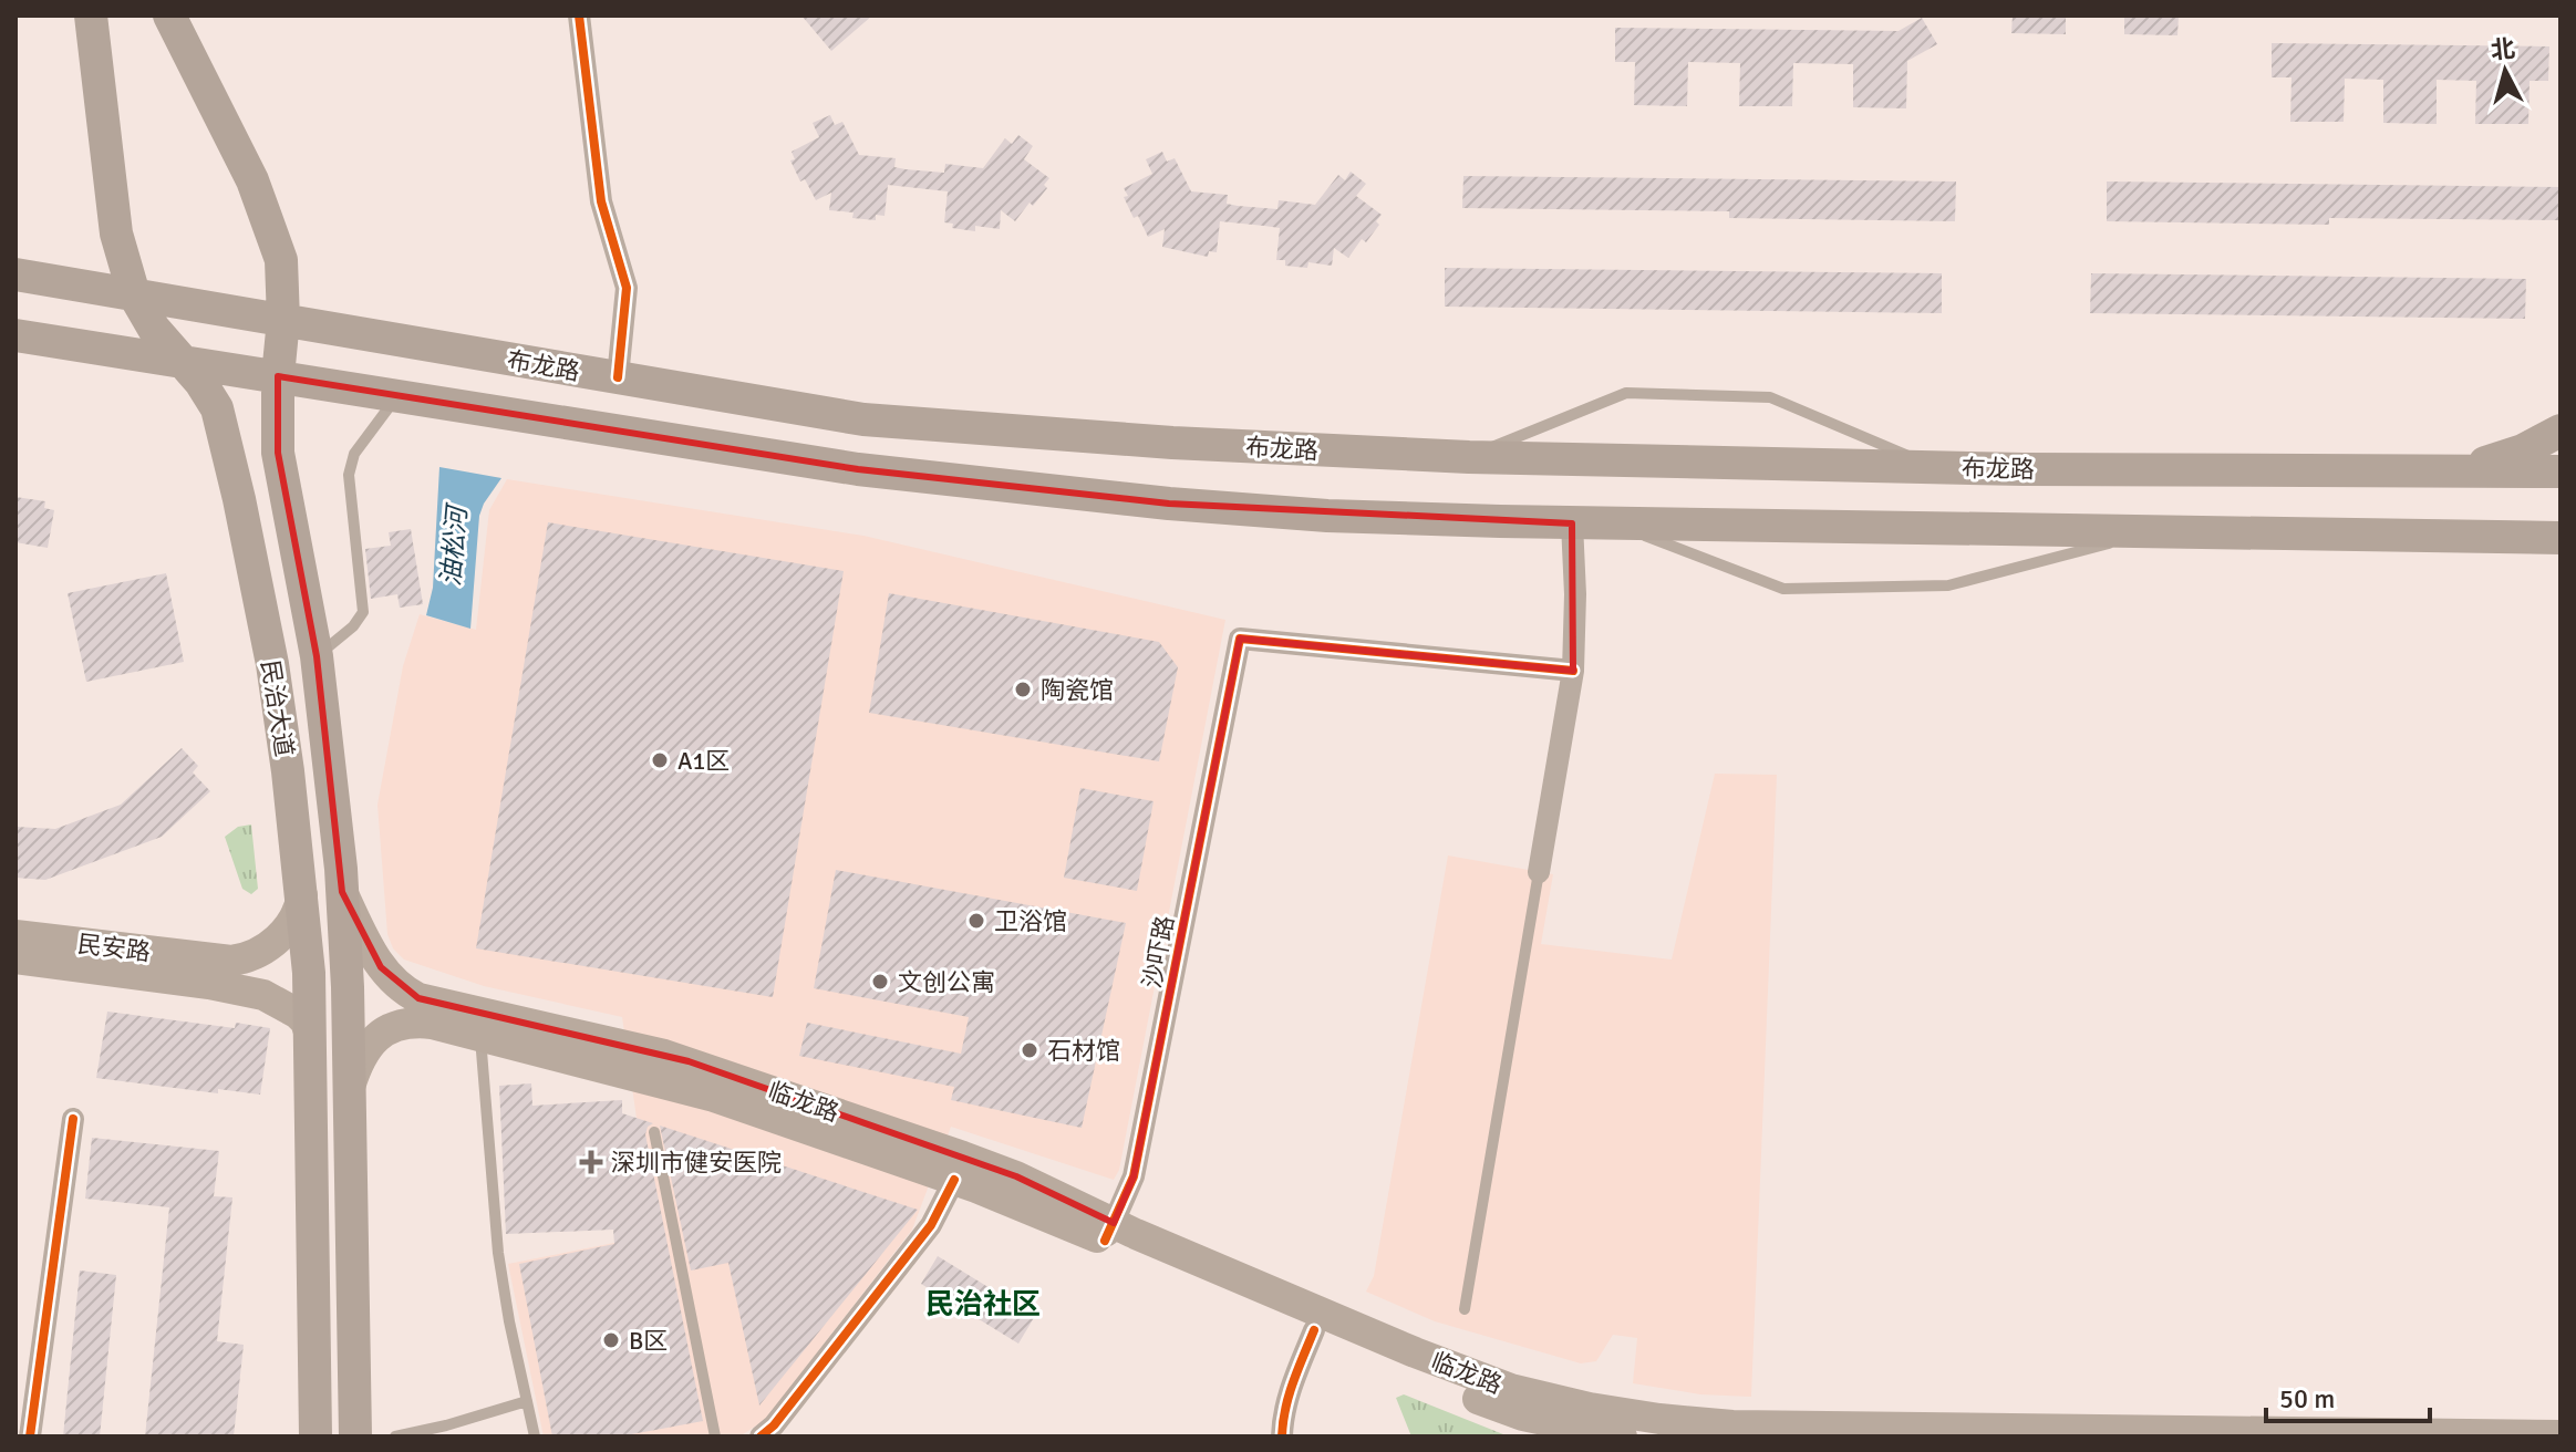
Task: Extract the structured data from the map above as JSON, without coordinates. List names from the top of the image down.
{
  "streets": {
    "main road": [
      "布龙路",
      "民治大道",
      "民安路",
      "临龙路"
    ],
    "street": ["沙吓路"]
  },
  "crossings": [
    ["布龙路", "民治大道"],
    ["沙吓路", "临龙路"]
  ],
  "districts": ["民治社区"],
  "water": ["油松河"],
  "places": {
    "other": [
      "陶瓷馆",
      "A1区",
      "卫浴馆",
      "文创公寓",
      "石材馆",
      "B区"
    ],
    "health": ["深圳市健安医院"]
  },
  "scale_bar": "50 m",
  "north": "top"
}
